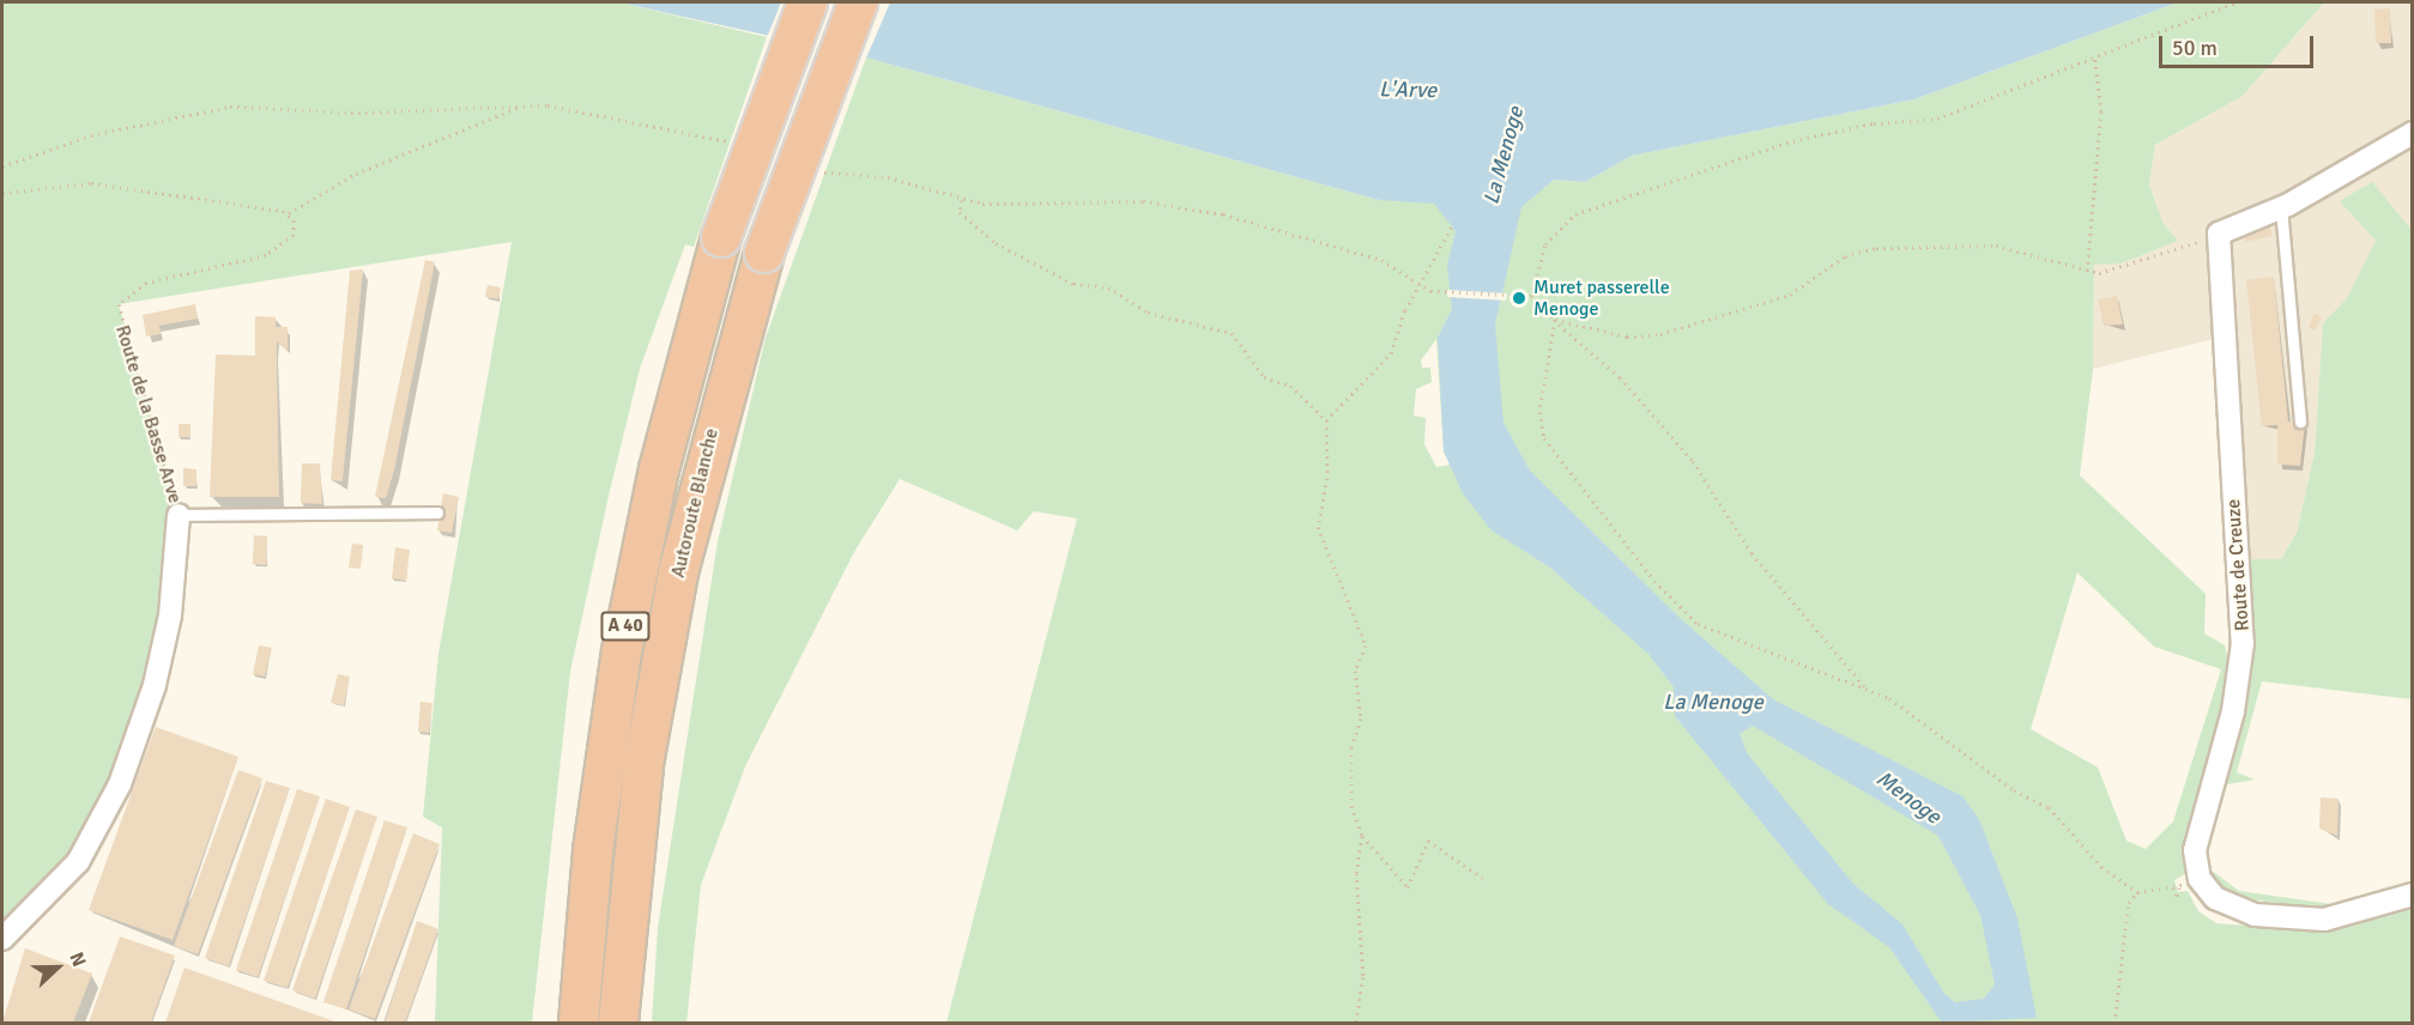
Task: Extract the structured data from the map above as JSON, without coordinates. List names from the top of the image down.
{
  "streets": {
    "highway": ["Autoroute Blanche", "A 40"],
    "street": ["Route de la Basse Arve", "Route de Creuze"]
  },
  "water": ["L'Arve", "La Menoge", "Menoge"],
  "places": ["Muret passerelle Menoge"],
  "scale_bar": "50 m",
  "north": "right"
}
